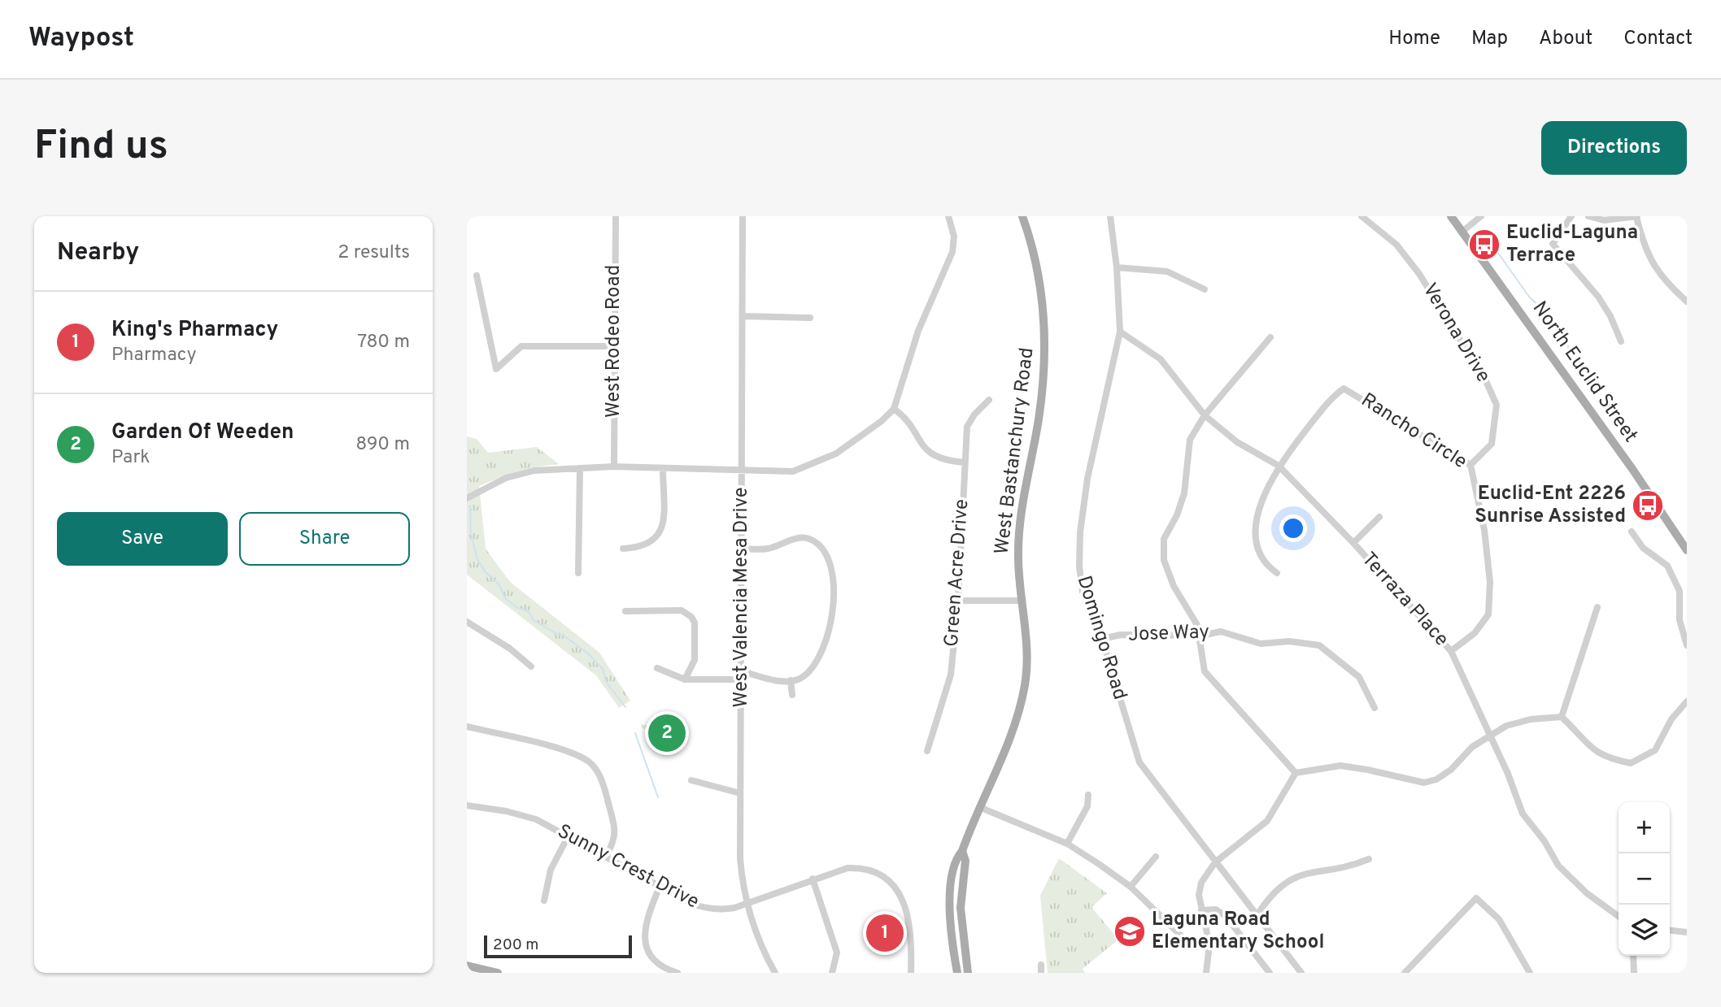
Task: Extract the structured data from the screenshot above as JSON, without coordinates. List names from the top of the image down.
{
  "streets": {
    "main road": ["North Euclid Street", "West Bastanchury Road"],
    "street": [
      "Verona Drive",
      "West Rodeo Road",
      "Rancho Circle",
      "Green Acre Drive",
      "West Valencia Mesa Drive",
      "Terraza Place",
      "Jose Way",
      "Domingo Road",
      "Sunny Crest Drive"
    ]
  },
  "crossings": [
    ["Verona Drive", "Rancho Circle"],
    ["Rancho Circle", "Terraza Place"],
    ["West Valencia Mesa Drive", "Sunny Crest Drive"],
    ["Terraza Place", "Domingo Road"],
    ["Jose Way", "Domingo Road"]
  ],
  "places": {
    "bus stop": ["Euclid-Laguna Terrace", "Euclid-Ent 2226 Sunrise Assisted"],
    "school or university": ["Laguna Road Elementary School"]
  },
  "scale_bar": "200 m",
  "page": {
    "header": "Waypost",
    "nav": [
      "Home",
      "Map",
      "About",
      "Contact"
    ],
    "buttons": [
      "Directions",
      ["Save", "Share"]
    ],
    "title": "Find us",
    "heading": ["Nearby", "2 results"],
    "list": [
      {
        "mark": "1",
        "name": "King's Pharmacy",
        "note": "Pharmacy",
        "value": "780 m"
      },
      {
        "mark": "2",
        "name": "Garden Of Weeden",
        "note": "Park",
        "value": "890 m"
      }
    ],
    "pins": ["2", "1"],
    "map_buttons": ["+", "−"],
    "scale": "200 m"
  }
}
